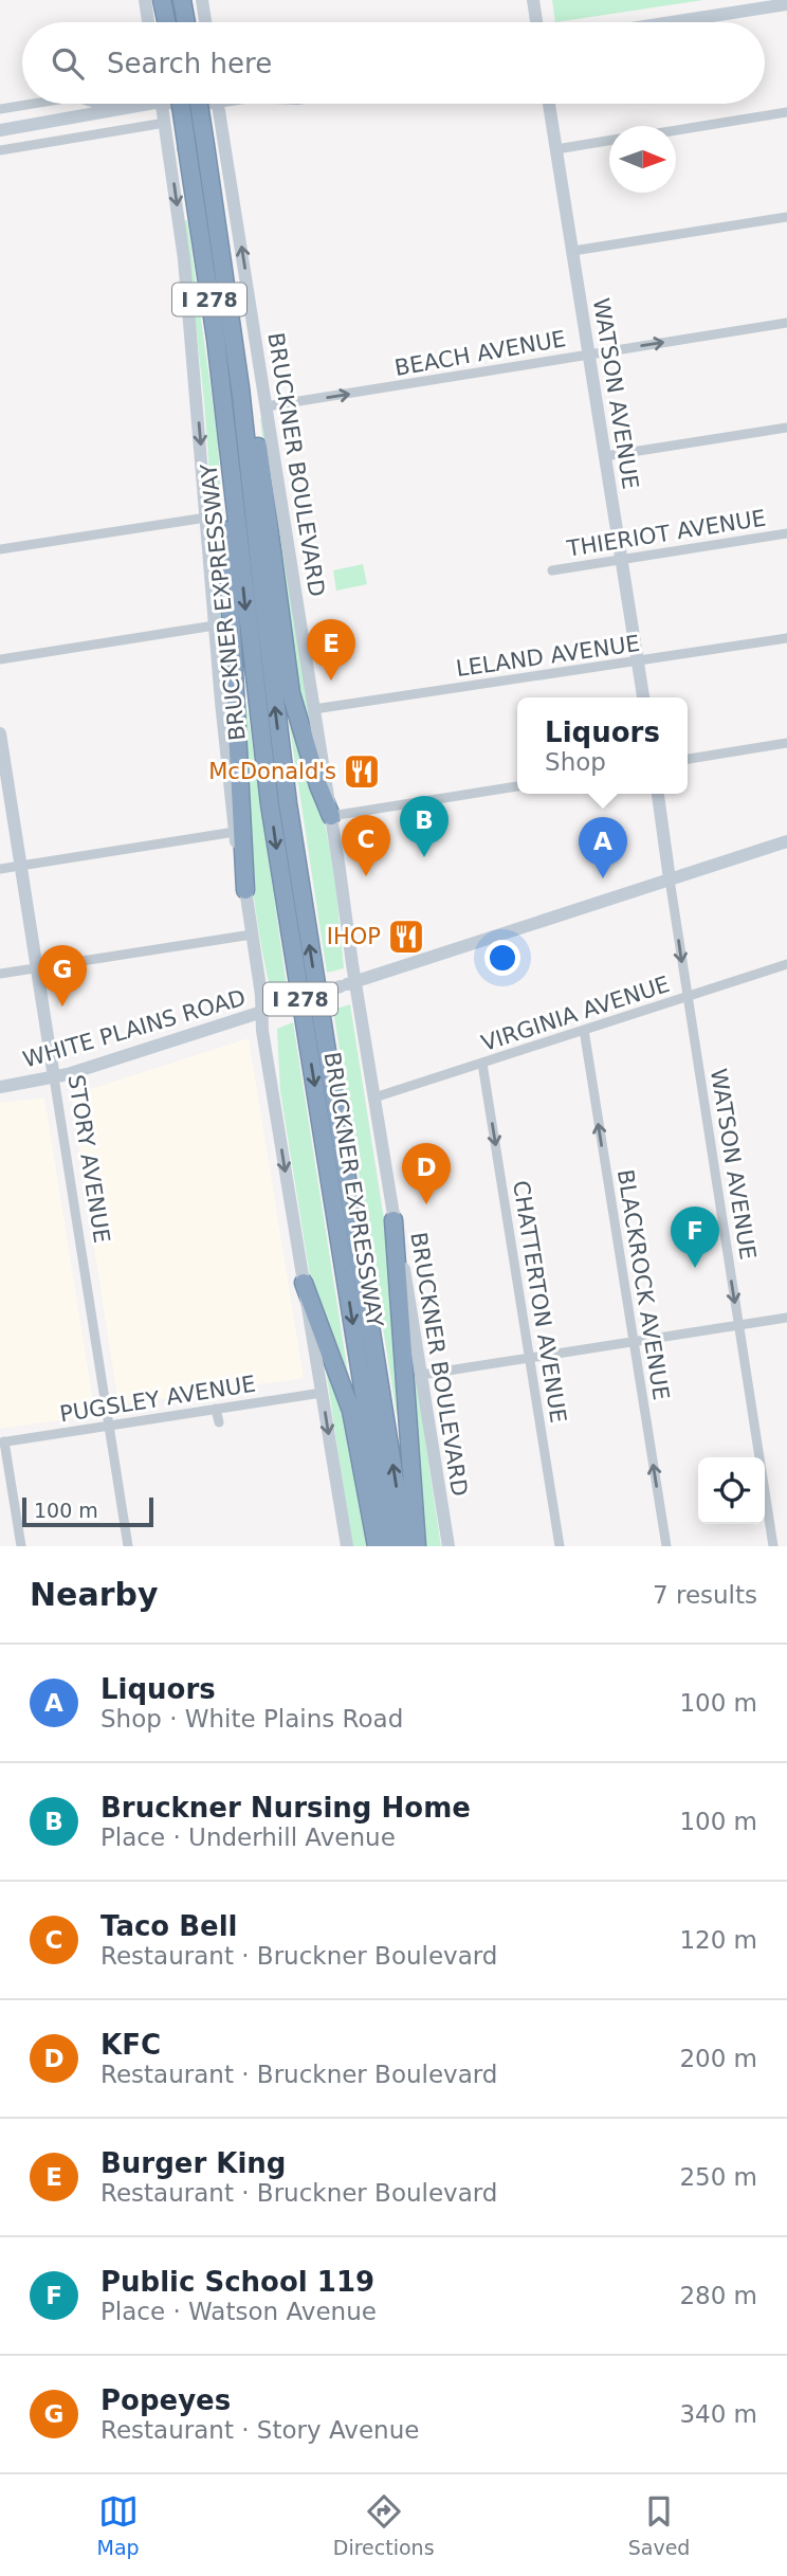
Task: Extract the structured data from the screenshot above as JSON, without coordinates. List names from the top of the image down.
{
  "streets": {
    "highway": ["I 278", "BRUCKNER EXPRESSWAY"],
    "main road": [
      "WATSON AVENUE",
      "BRUCKNER BOULEVARD",
      "WHITE PLAINS ROAD",
      "STORY AVENUE"
    ],
    "street": [
      "BEACH AVENUE",
      "THIERIOT AVENUE",
      "LELAND AVENUE",
      "VIRGINIA AVENUE",
      "BLACKROCK AVENUE",
      "CHATTERTON AVENUE",
      "PUGSLEY AVENUE"
    ]
  },
  "crossings": [
    ["BEACH AVENUE", "WATSON AVENUE"],
    ["BEACH AVENUE", "BRUCKNER BOULEVARD"],
    ["WATSON AVENUE", "THIERIOT AVENUE"],
    ["WATSON AVENUE", "LELAND AVENUE"],
    ["WATSON AVENUE", "VIRGINIA AVENUE"],
    ["WATSON AVENUE", "WHITE PLAINS ROAD"],
    ["BRUCKNER BOULEVARD", "LELAND AVENUE"],
    ["BRUCKNER BOULEVARD", "VIRGINIA AVENUE"],
    ["BRUCKNER BOULEVARD", "WHITE PLAINS ROAD"],
    ["VIRGINIA AVENUE", "BLACKROCK AVENUE"],
    ["VIRGINIA AVENUE", "CHATTERTON AVENUE"],
    ["WHITE PLAINS ROAD", "STORY AVENUE"],
    ["STORY AVENUE", "PUGSLEY AVENUE"]
  ],
  "one_way": ["BEACH AVENUE", "BLACKROCK AVENUE", "CHATTERTON AVENUE"],
  "places": {
    "restaurant": ["McDonald's", "IHOP"]
  },
  "scale_bar": "100 m",
  "north": "right",
  "page": {
    "search": "Search here",
    "pins": [
      "E",
      "B",
      "C",
      "A",
      "G",
      "D",
      "F"
    ],
    "popup": ["Liquors", "Shop"],
    "scale": "100 m",
    "heading": ["Nearby", "7 results"],
    "list": [
      {
        "mark": "A",
        "name": "Liquors",
        "note": "Shop · White Plains Road",
        "value": "100 m"
      },
      {
        "mark": "B",
        "name": "Bruckner Nursing Home",
        "note": "Place · Underhill Avenue",
        "value": "100 m"
      },
      {
        "mark": "C",
        "name": "Taco Bell",
        "note": "Restaurant · Bruckner Boulevard",
        "value": "120 m"
      },
      {
        "mark": "D",
        "name": "KFC",
        "note": "Restaurant · Bruckner Boulevard",
        "value": "200 m"
      },
      {
        "mark": "E",
        "name": "Burger King",
        "note": "Restaurant · Bruckner Boulevard",
        "value": "250 m"
      },
      {
        "mark": "F",
        "name": "Public School 119",
        "note": "Place · Watson Avenue",
        "value": "280 m"
      },
      {
        "mark": "G",
        "name": "Popeyes",
        "note": "Restaurant · Story Avenue",
        "value": "340 m"
      }
    ],
    "nav": ["Map", "Directions", "Saved"]
  }
}
